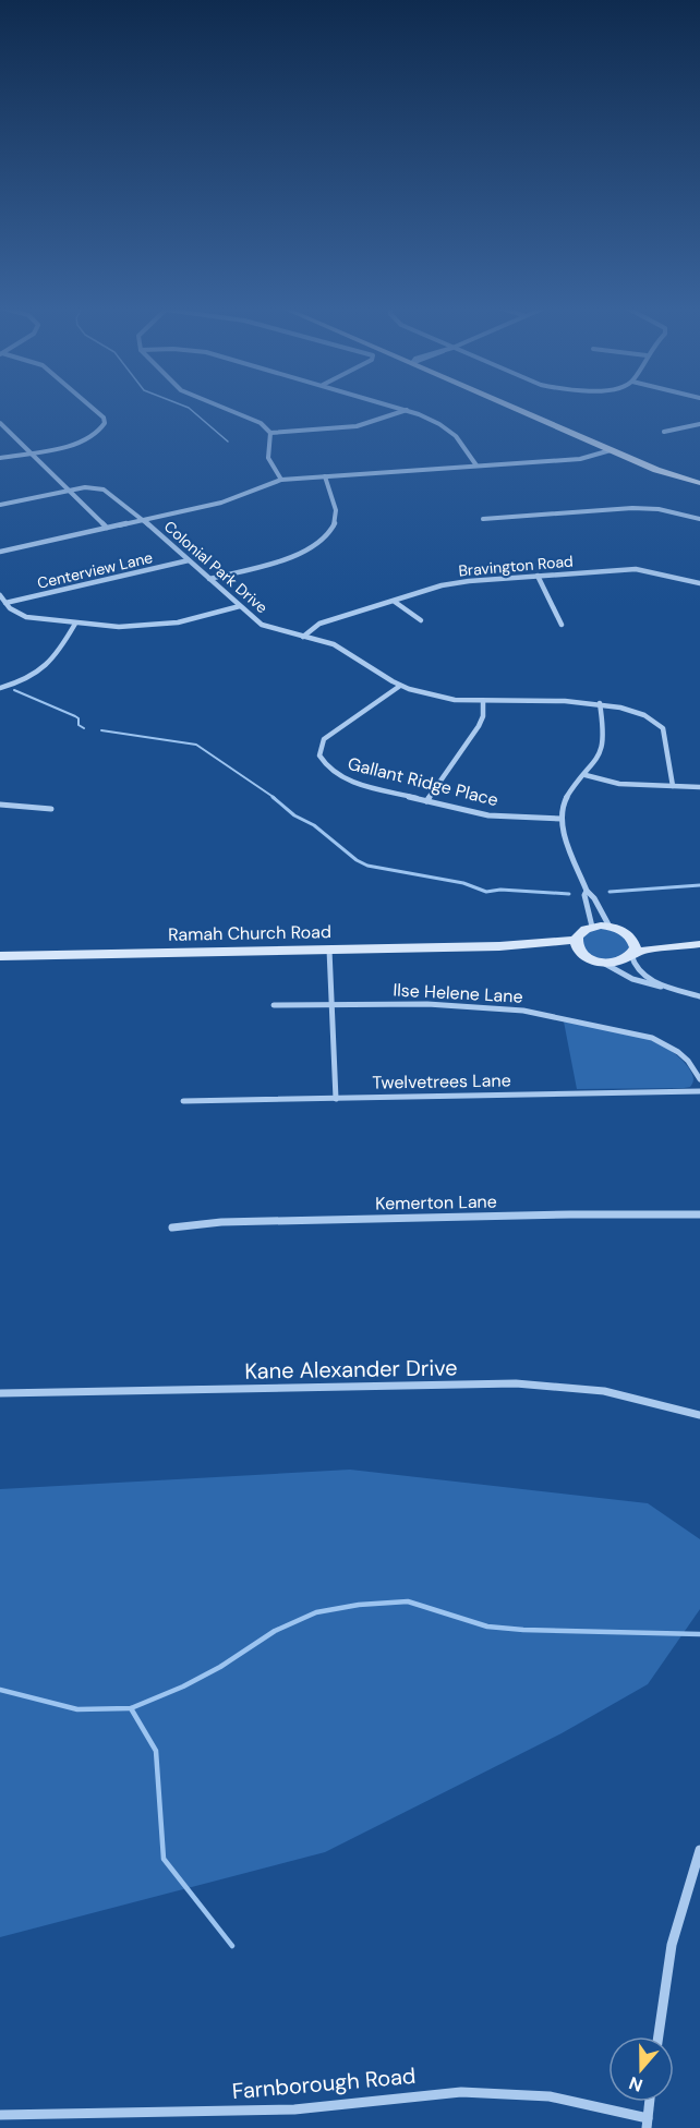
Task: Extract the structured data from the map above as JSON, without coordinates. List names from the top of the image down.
{
  "streets": {
    "main road": ["Ramah Church Road"],
    "street": [
      "Bravington Road",
      "Colonial Park Drive",
      "Centerview Lane",
      "Gallant Ridge Place",
      "Ilse Helene Lane",
      "Twelvetrees Lane",
      "Kemerton Lane",
      "Kane Alexander Drive",
      "Farnborough Road"
    ]
  },
  "crossings": [
    ["Bravington Road", "Colonial Park Drive"],
    ["Colonial Park Drive", "Centerview Lane"],
    ["Colonial Park Drive", "Gallant Ridge Place"]
  ],
  "north": "bottom"
}
